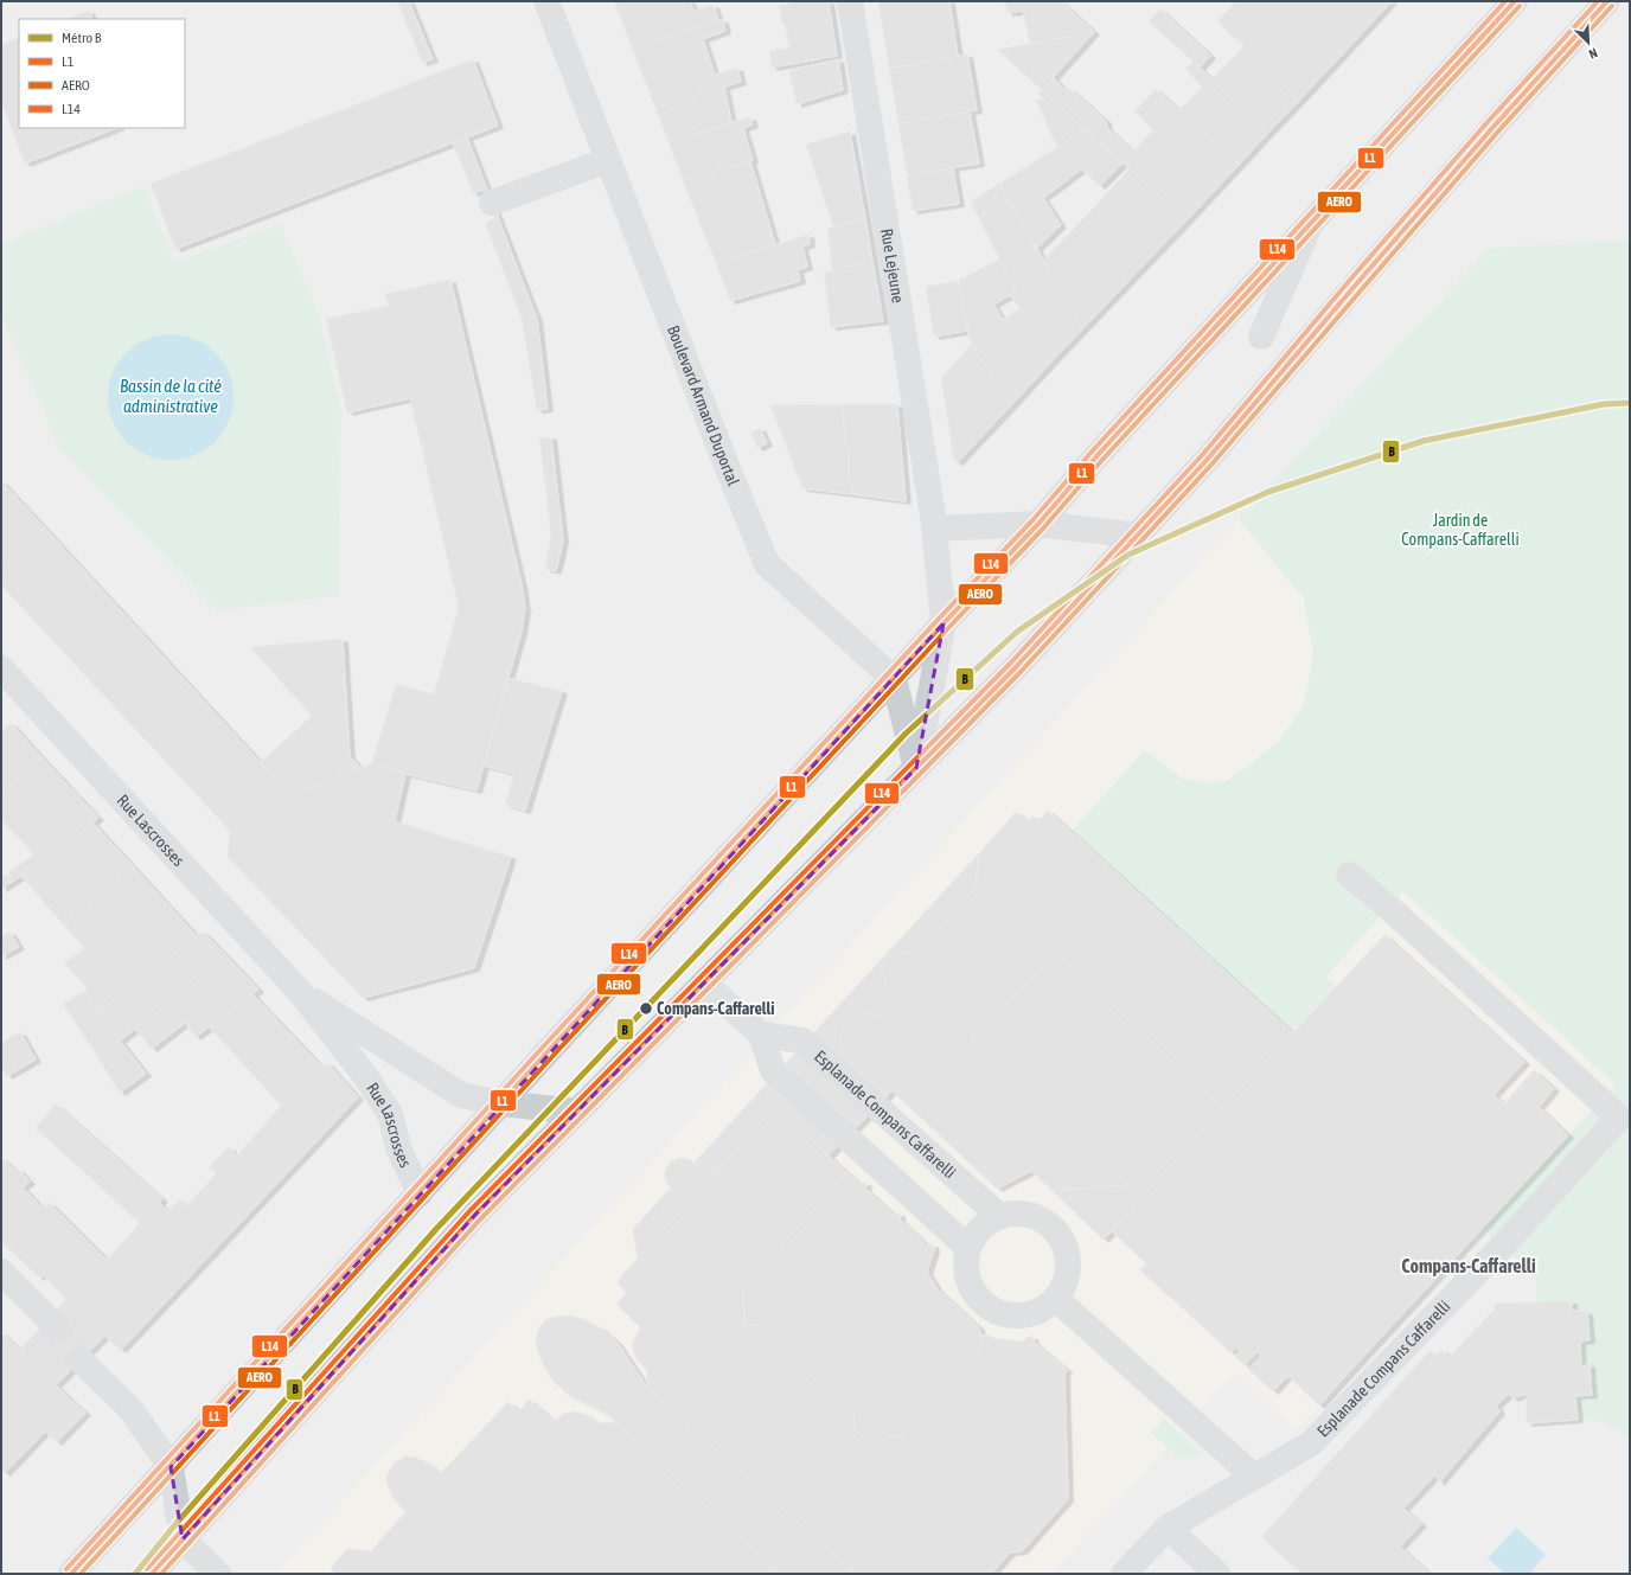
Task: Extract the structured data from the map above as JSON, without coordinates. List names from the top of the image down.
{
  "streets": {
    "street": [
      "Rue Lejeune",
      "Boulevard Armand Duportal",
      "Rue Lascrosses",
      "Esplanade Compans Caffarelli"
    ]
  },
  "districts": ["Compans-Caffarelli"],
  "water": ["Bassin de la cité administrative"],
  "parks": ["Jardin de Compans-Caffarelli"],
  "places": ["Compans-Caffarelli"],
  "lines": [
    "transit line L1",
    "transit line L14",
    "transit line AERO",
    "metro line B"
  ],
  "legend": [
    "Métro B",
    "L1",
    "AERO",
    "L14"
  ],
  "north": "bottom right"
}
